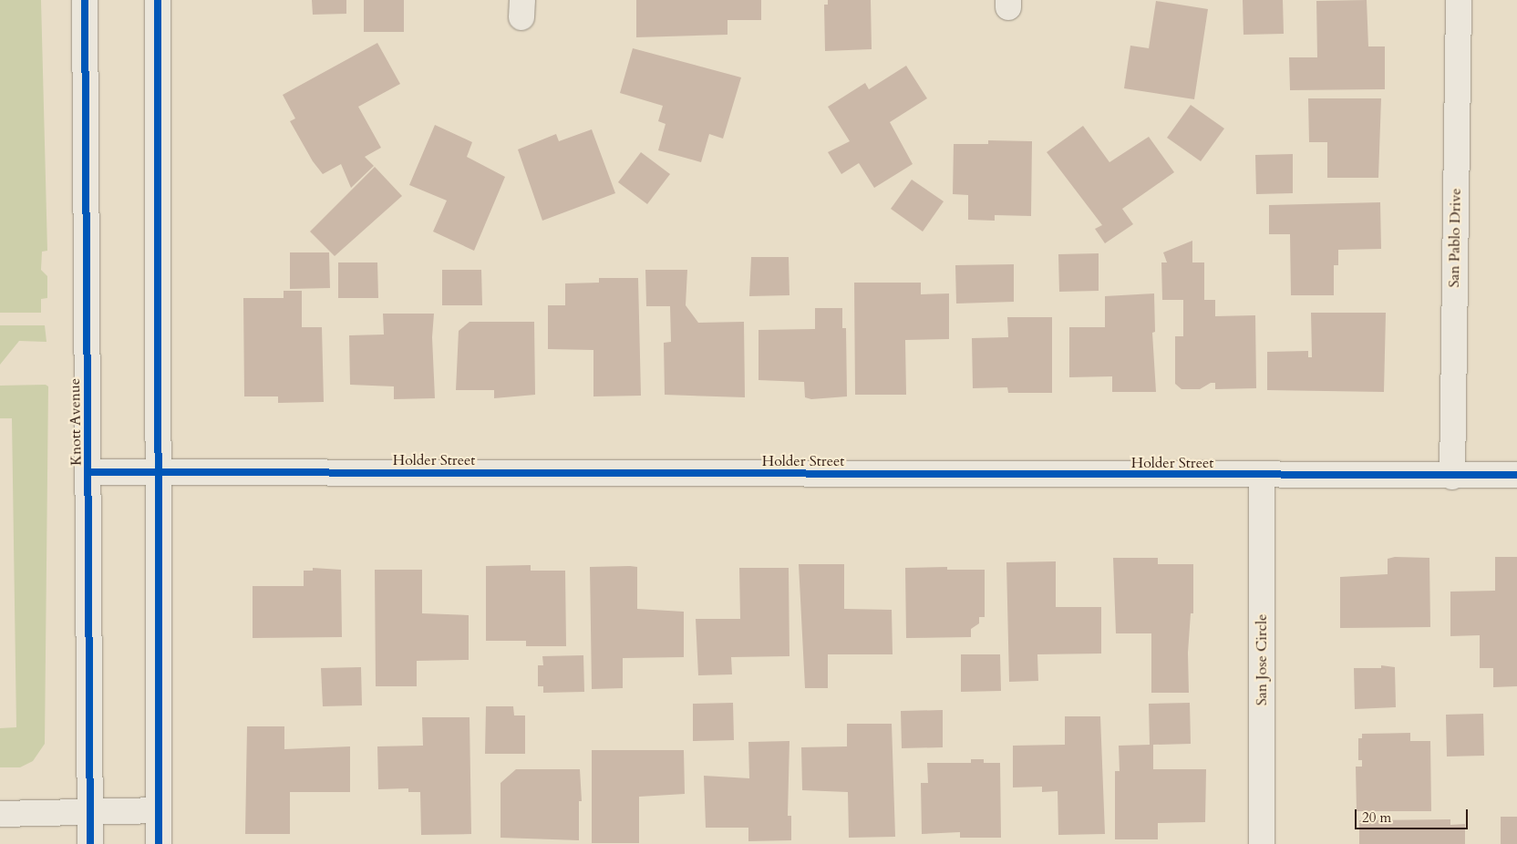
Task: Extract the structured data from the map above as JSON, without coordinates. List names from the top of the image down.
{
  "streets": {
    "street": [
      "San Pablo Drive",
      "Knott Avenue",
      "Holder Street",
      "San Jose Circle"
    ]
  },
  "crossings": [
    ["San Pablo Drive", "Holder Street"],
    ["Knott Avenue", "Holder Street"],
    ["Holder Street", "San Jose Circle"]
  ],
  "scale_bar": "20 m"
}
